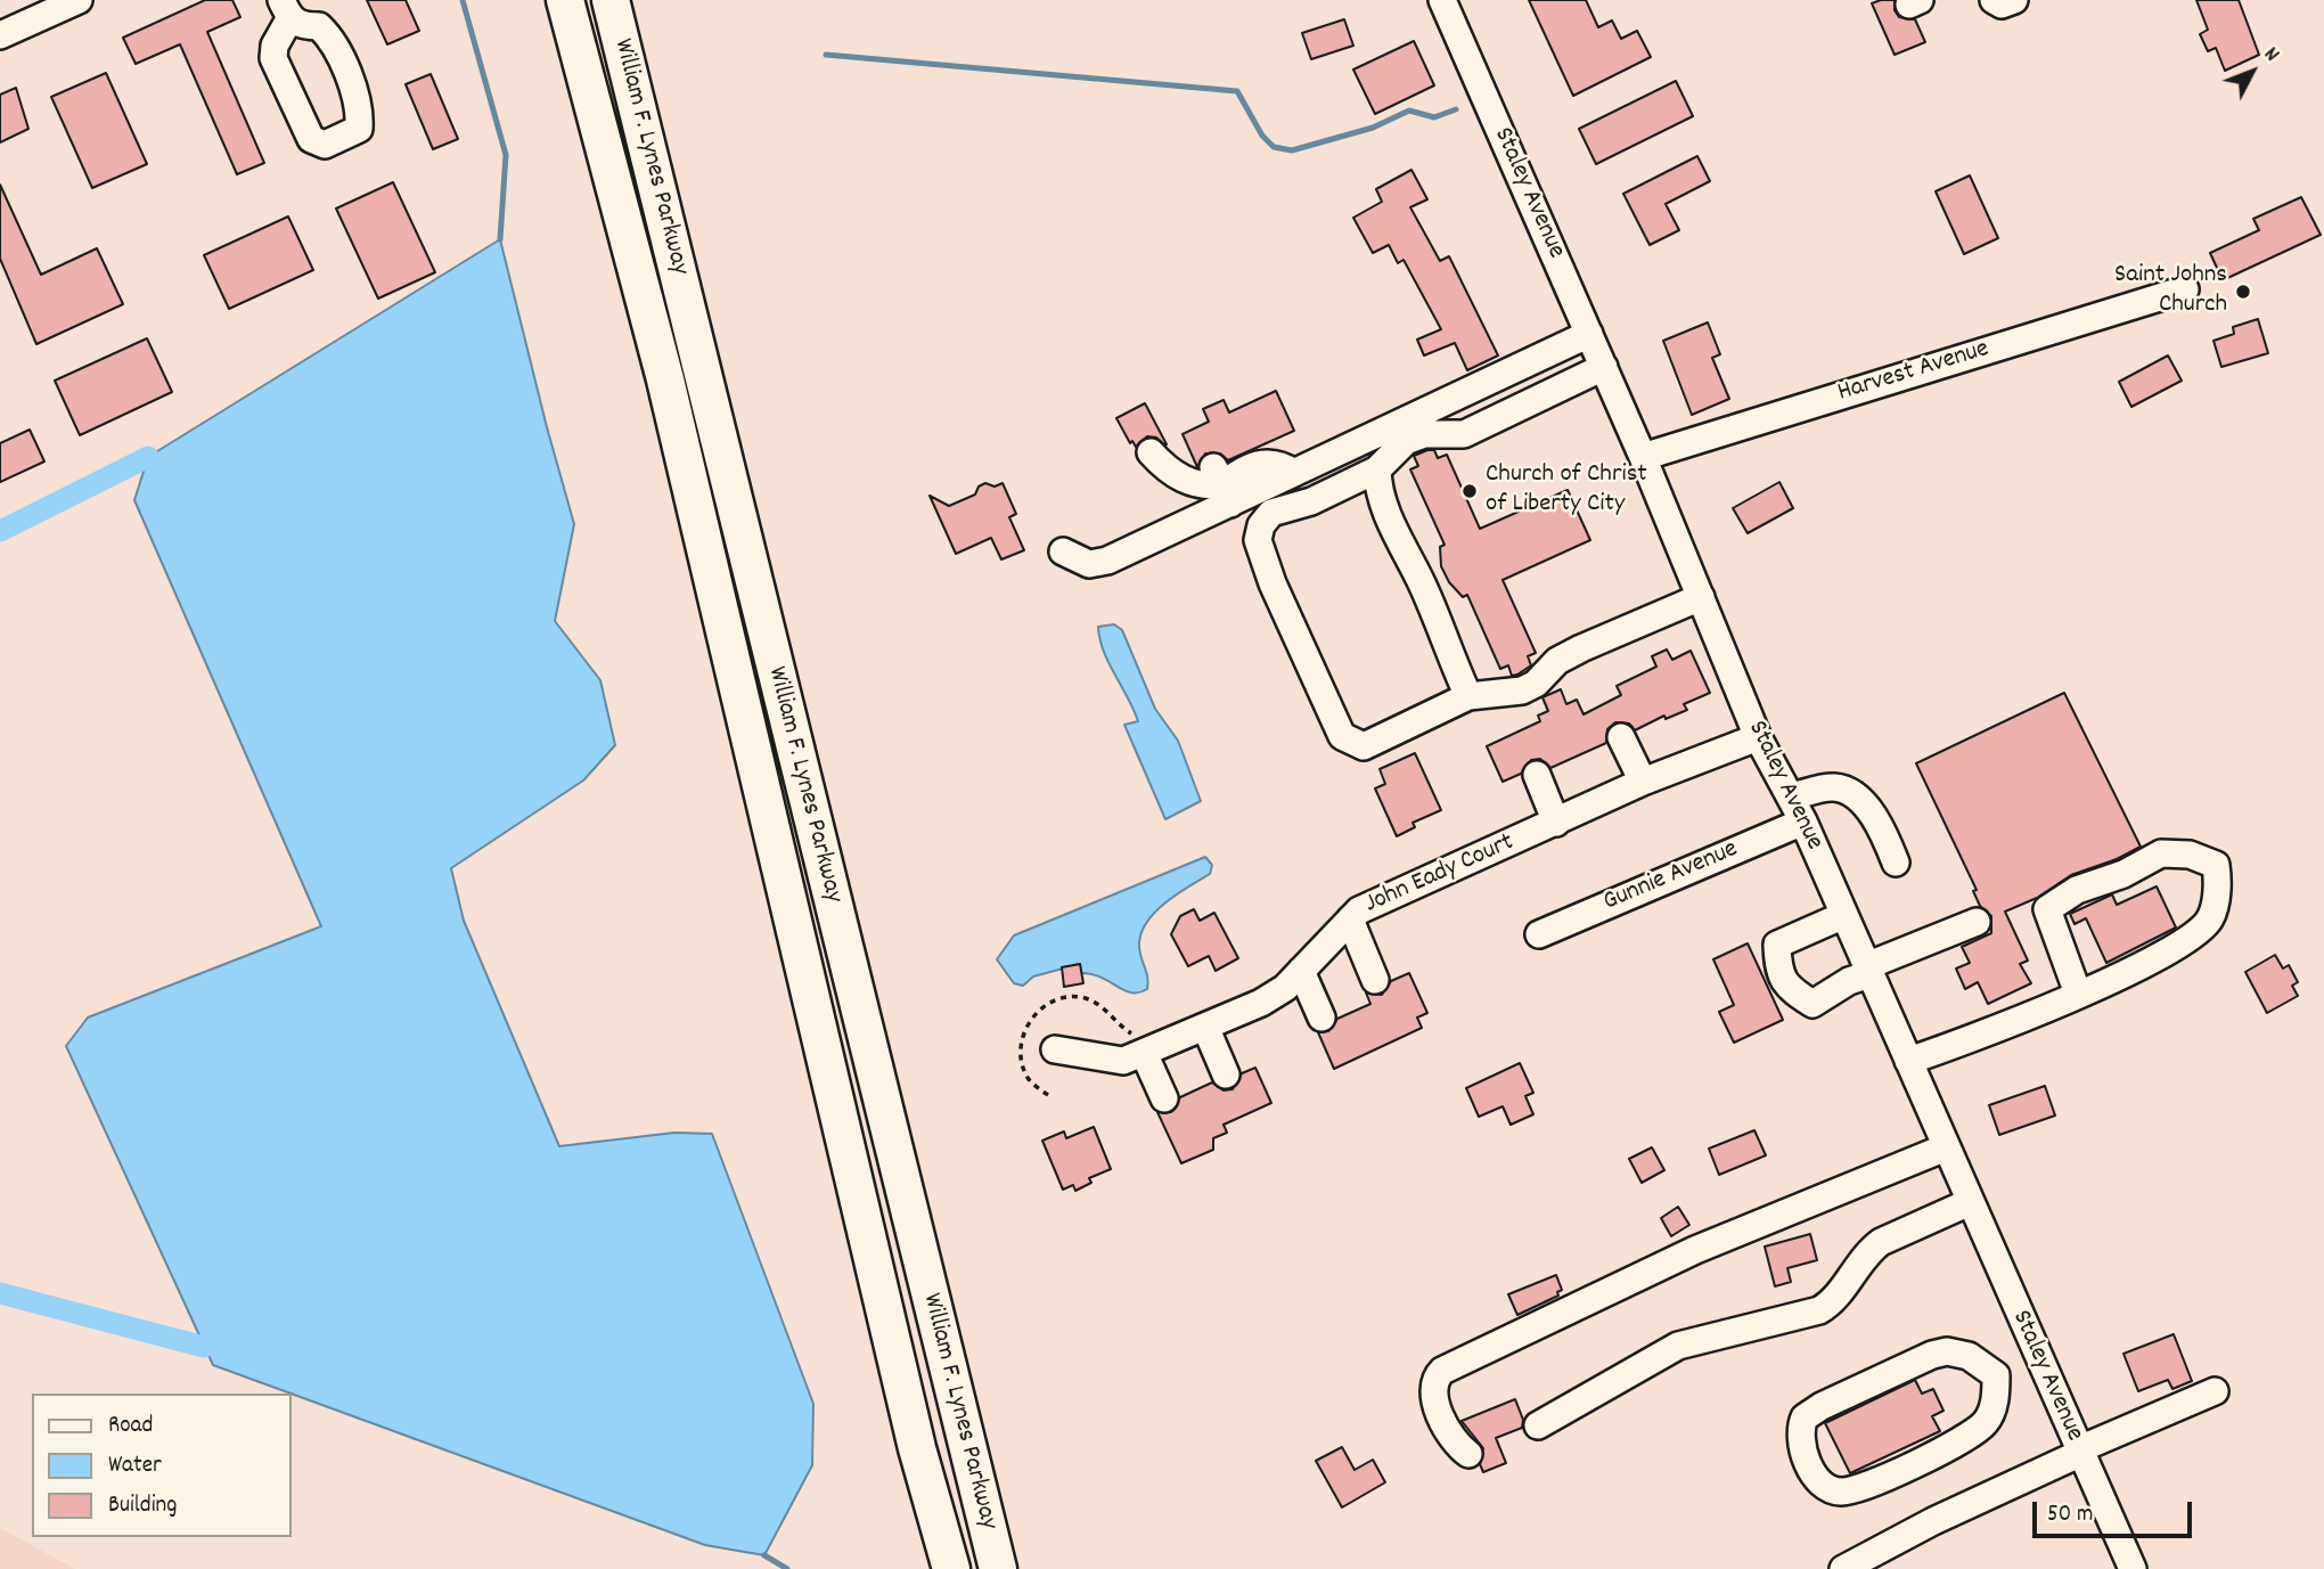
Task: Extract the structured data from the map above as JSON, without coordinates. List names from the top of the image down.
{
  "streets": {
    "highway": ["William F. Lynes Parkway"],
    "street": [
      "Staley Avenue",
      "Harvest Avenue",
      "John Eady Court",
      "Gunnie Avenue"
    ]
  },
  "crossings": [
    ["Staley Avenue", "Harvest Avenue"],
    ["Staley Avenue", "John Eady Court"],
    ["Staley Avenue", "Gunnie Avenue"]
  ],
  "places": ["Saint Johns Church", "Church of Christ of Liberty City"],
  "legend": ["Road", "Water", "Building"],
  "scale_bar": "50 m",
  "north": "top right"
}
